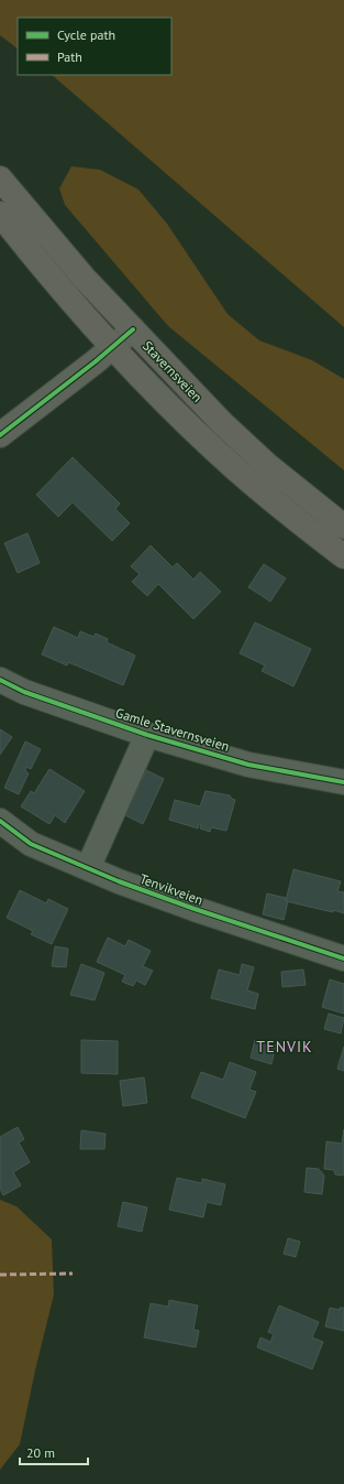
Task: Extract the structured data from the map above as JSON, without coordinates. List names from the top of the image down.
{
  "streets": {
    "main road": ["Stavernsveien"],
    "street": ["Gamle Stavernsveien", "Tenvikveien"]
  },
  "districts": ["TENVIK"],
  "legend": ["Cycle path", "Path"],
  "scale_bar": "20 m"
}
